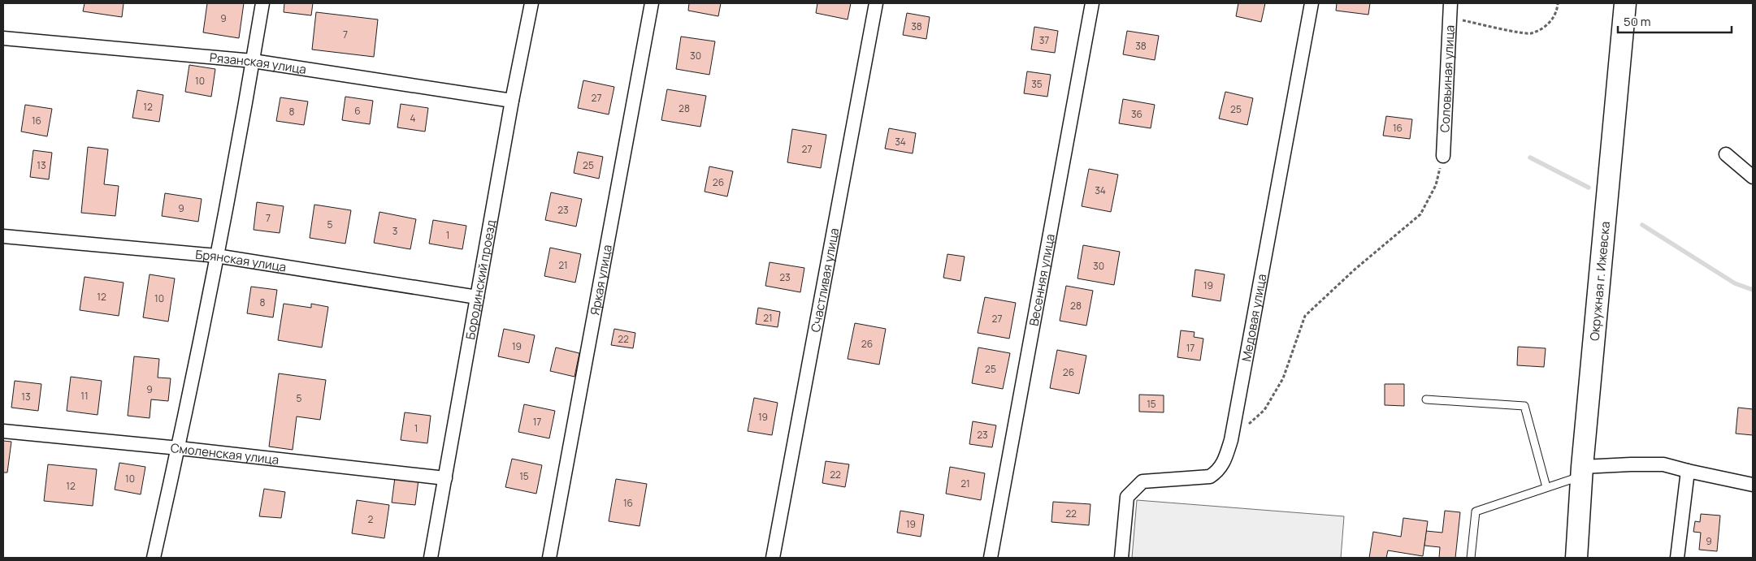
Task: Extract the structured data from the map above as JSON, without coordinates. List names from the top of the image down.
{
  "streets": {
    "main road": ["Окружная г. Ижевска"],
    "street": [
      "Рязанская улица",
      "Соловьиная улица",
      "Брянская улица",
      "Бородинский проезд",
      "Яркая улица",
      "Счастливая улица",
      "Весенняя улица",
      "Медовая улица",
      "Смоленская улица"
    ]
  },
  "crossings": [
    ["Рязанская улица", "Бородинский проезд"],
    ["Брянская улица", "Бородинский проезд"],
    ["Бородинский проезд", "Смоленская улица"]
  ],
  "house_numbers": [
    "9",
    "38",
    "7",
    "37",
    "38",
    "30",
    "10",
    "35",
    "27",
    "12",
    "28",
    "25",
    "6",
    "8",
    "36",
    "4",
    "16",
    "16",
    "34",
    "27",
    "13",
    "25",
    "26",
    "34",
    "9",
    "23",
    "7",
    "5",
    "3",
    "1",
    "21",
    "30",
    "23",
    "19",
    "12",
    "10",
    "8",
    "28",
    "21",
    "27",
    "22",
    "26",
    "19",
    "17",
    "25",
    "26",
    "9",
    "11",
    "13",
    "5",
    "15",
    "19",
    "17",
    "1",
    "23",
    "22",
    "15",
    "10",
    "21",
    "12",
    "16",
    "22",
    "2",
    "19",
    "9"
  ],
  "scale_bar": "50 m"
}
